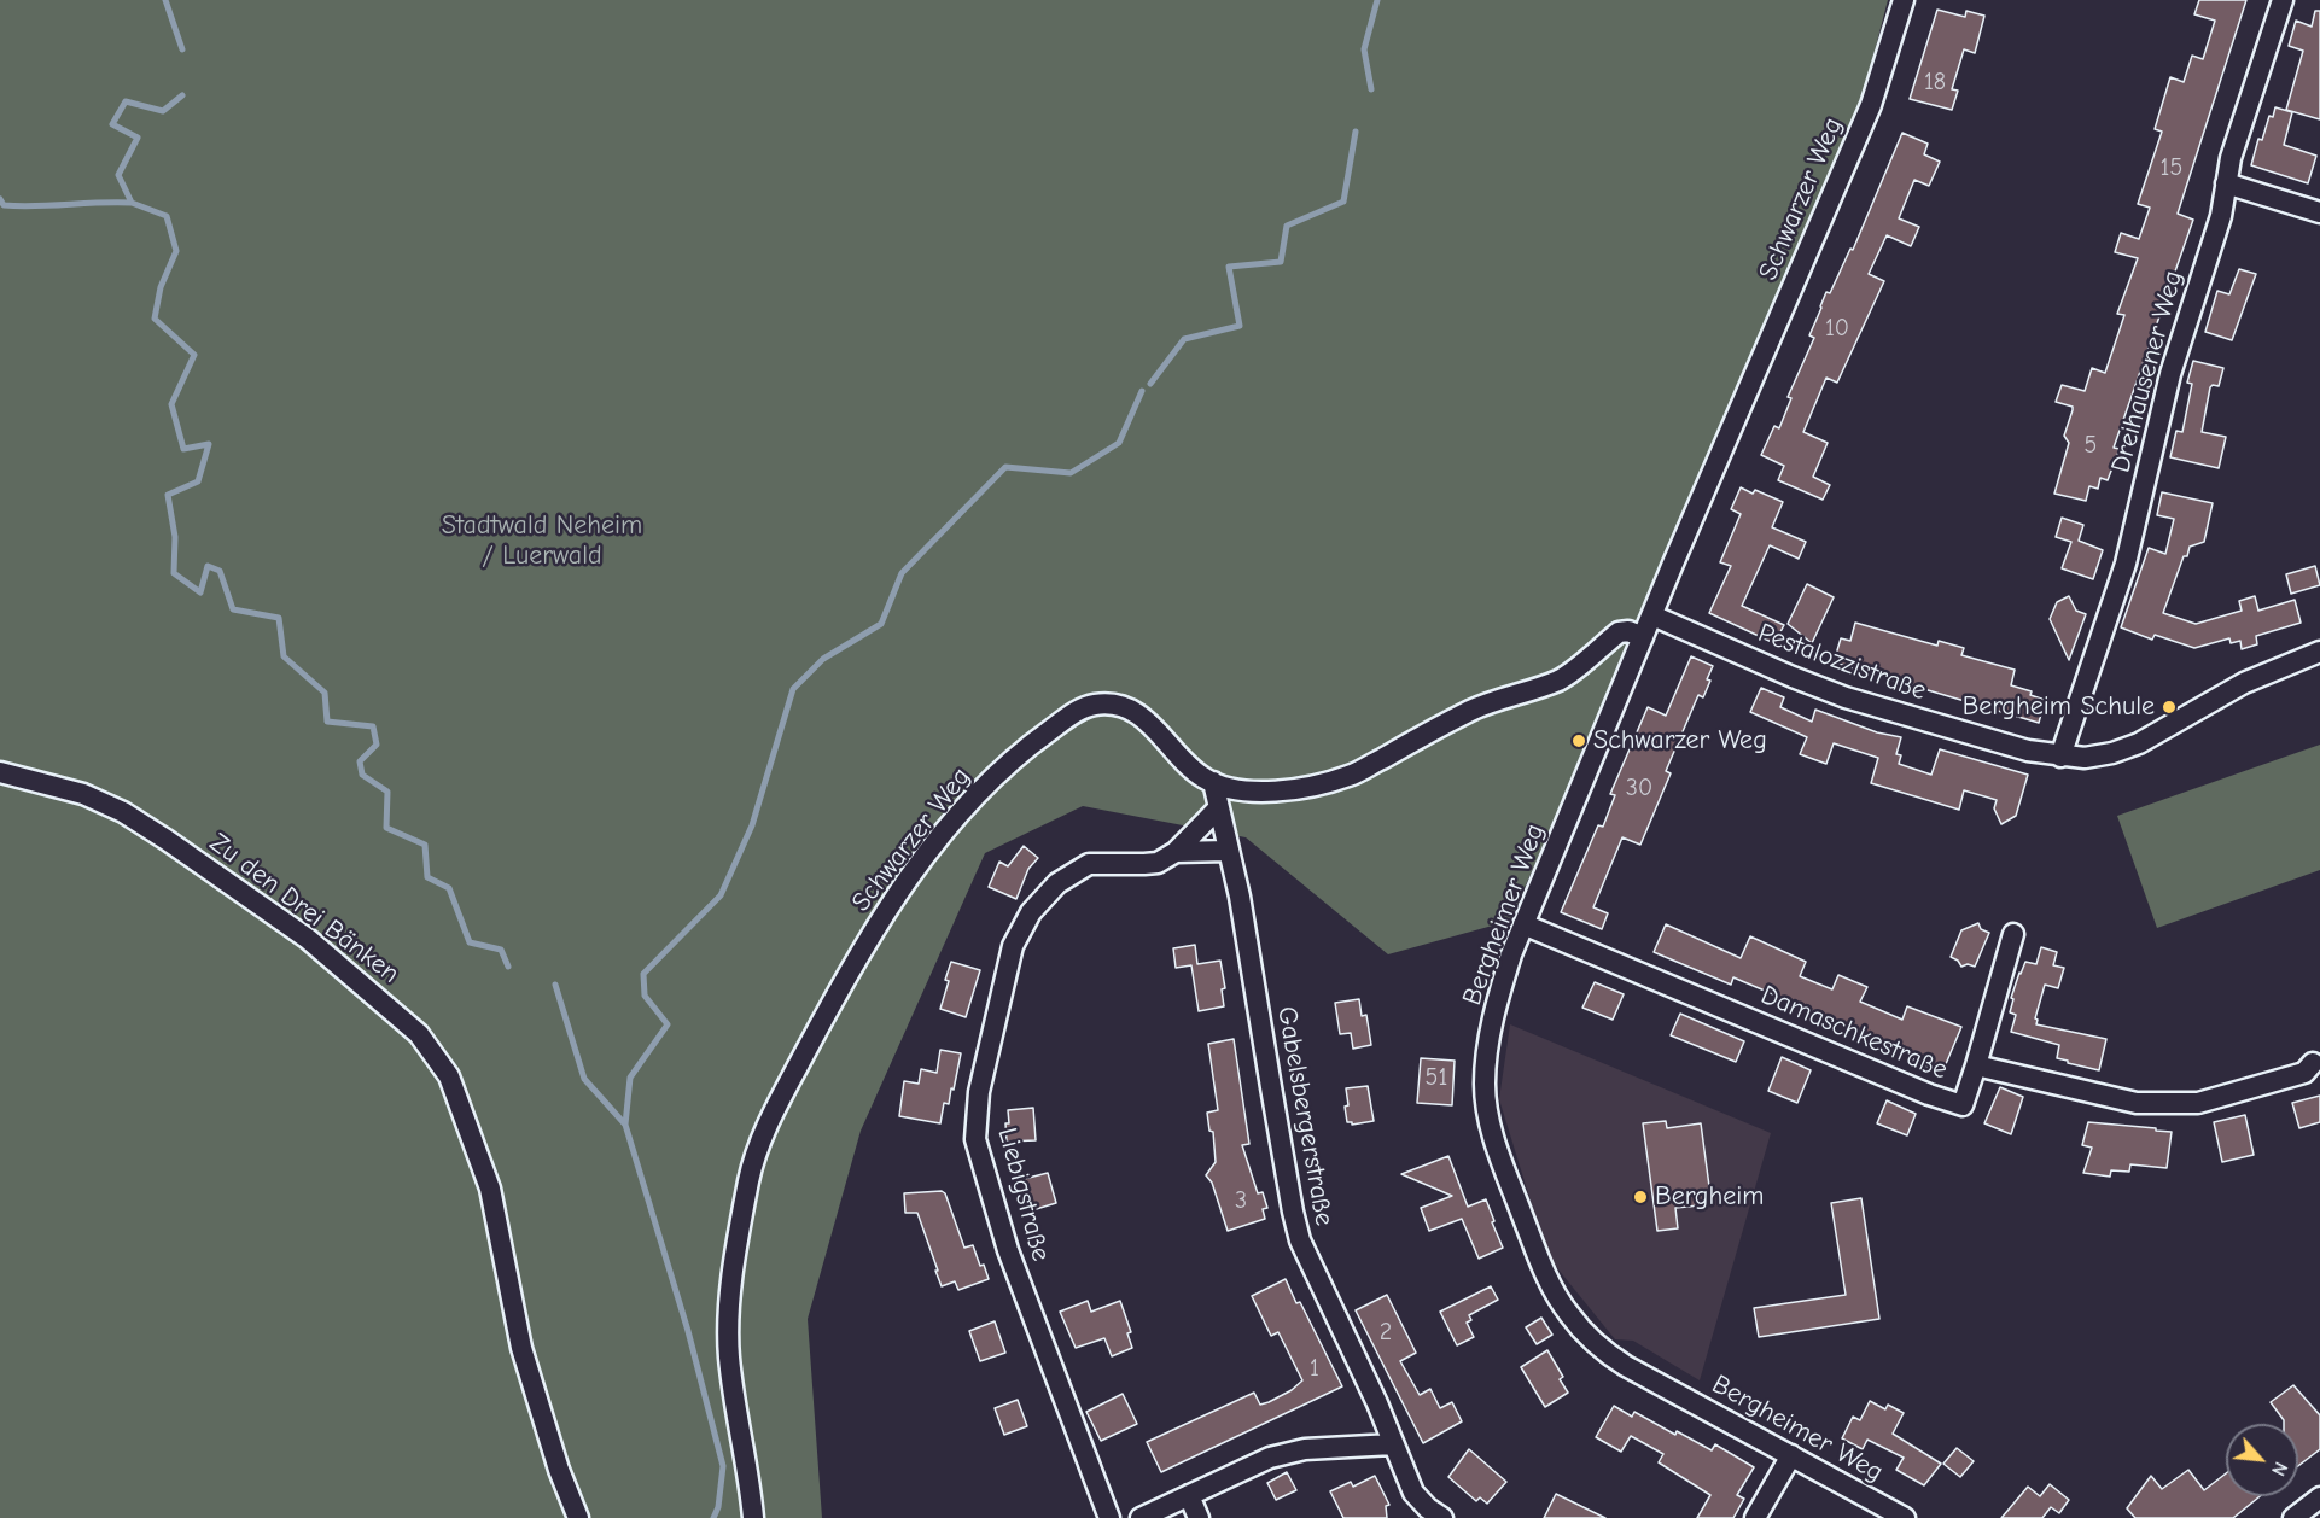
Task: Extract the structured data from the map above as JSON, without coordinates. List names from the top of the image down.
{
  "streets": {
    "street": [
      "Schwarzer Weg",
      "Dreihausener Weg",
      "Pestalozzistraße",
      "Zu den Drei Bänken",
      "Bergheimer Weg",
      "Damaschkestraße",
      "Gabelsbergerstraße",
      "Liebigstraße"
    ]
  },
  "crossings": [
    ["Schwarzer Weg", "Pestalozzistraße"],
    ["Schwarzer Weg", "Bergheimer Weg"],
    ["Schwarzer Weg", "Gabelsbergerstraße"],
    ["Dreihausener Weg", "Pestalozzistraße"],
    ["Pestalozzistraße", "Bergheimer Weg"],
    ["Bergheimer Weg", "Damaschkestraße"],
    ["Gabelsbergerstraße", "Liebigstraße"]
  ],
  "parks": ["Stadtwald Neheim / Luerwald"],
  "places": ["Bergheim Schule", "Schwarzer Weg", "Bergheim"],
  "house_numbers": [
    "18",
    "15",
    "10",
    "5",
    "30",
    "51",
    "3",
    "2",
    "1"
  ],
  "north": "bottom right"
}
